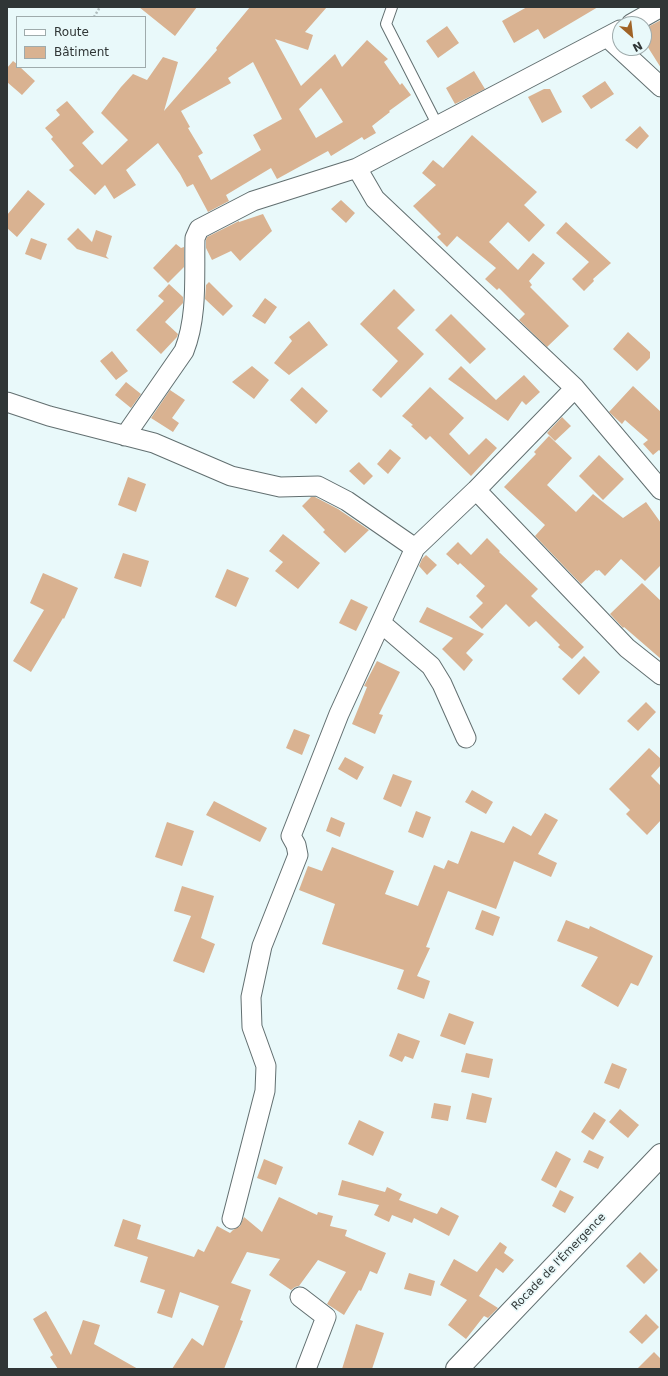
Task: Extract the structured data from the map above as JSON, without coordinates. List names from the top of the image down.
{
  "streets": {
    "street": ["Rocade de l'Émergence"]
  },
  "legend": ["Route", "Bâtiment"],
  "north": "bottom right"
}
